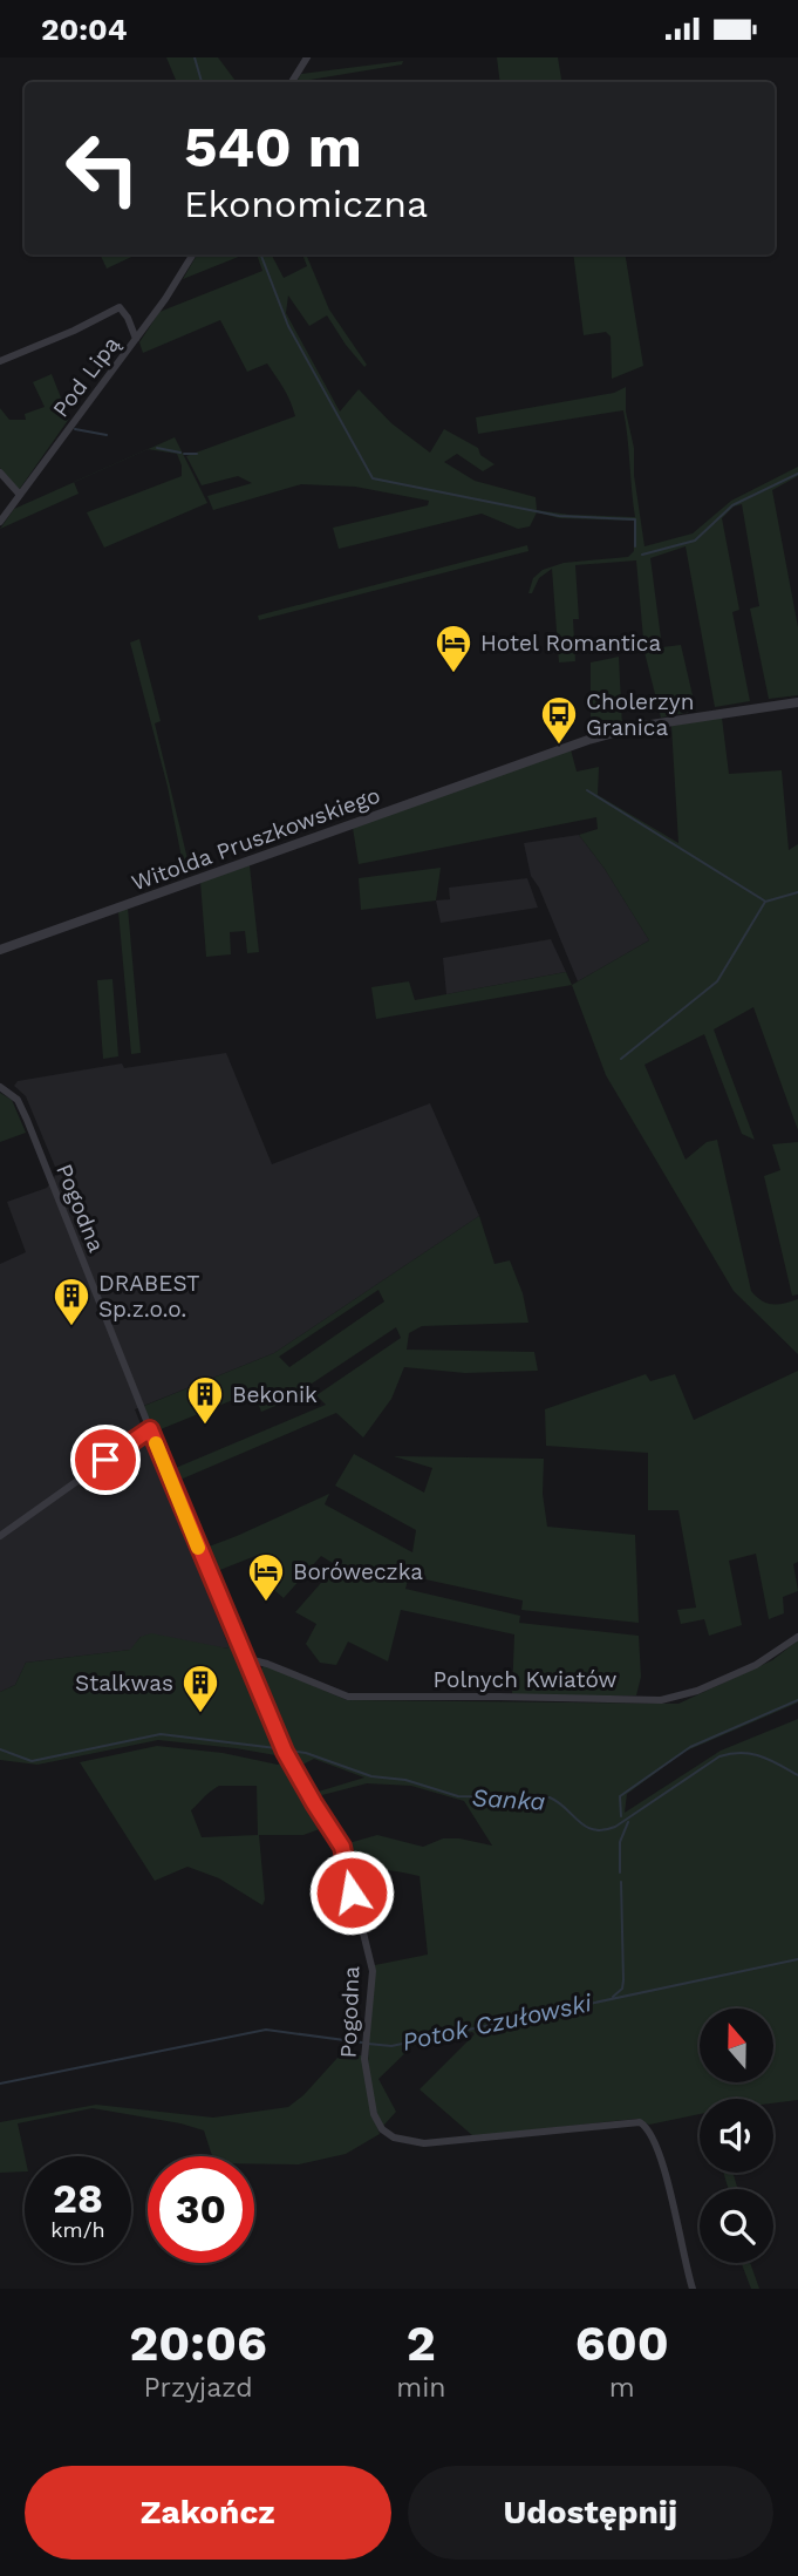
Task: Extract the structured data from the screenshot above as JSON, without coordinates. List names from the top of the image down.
{
  "streets": {
    "street": [
      "Pod Lipą",
      "Witolda Pruszkowskiego",
      "Pogodna",
      "Polnych Kwiatów"
    ]
  },
  "crossings": [
    ["Pogodna", "Polnych Kwiatów"]
  ],
  "water": ["Sanka", "Potok Czułowski"],
  "places": {
    "hotel": ["Hotel Romantica", "Boróweczka"],
    "bus stop": ["Cholerzyn Granica"],
    "building": ["DRABEST Sp.z.o.o.", "Bekonik", "Stalkwas"]
  },
  "north": "top",
  "page": {
    "status": "20:04",
    "turn": ["540 m", "Ekonomiczna"],
    "speed": "28 km/h",
    "limit": "30",
    "eta": [
      "20:06",
      "Przyjazd",
      "2",
      "min",
      "600",
      "m"
    ],
    "buttons": ["Zakończ", "Udostępnij"]
  }
}
